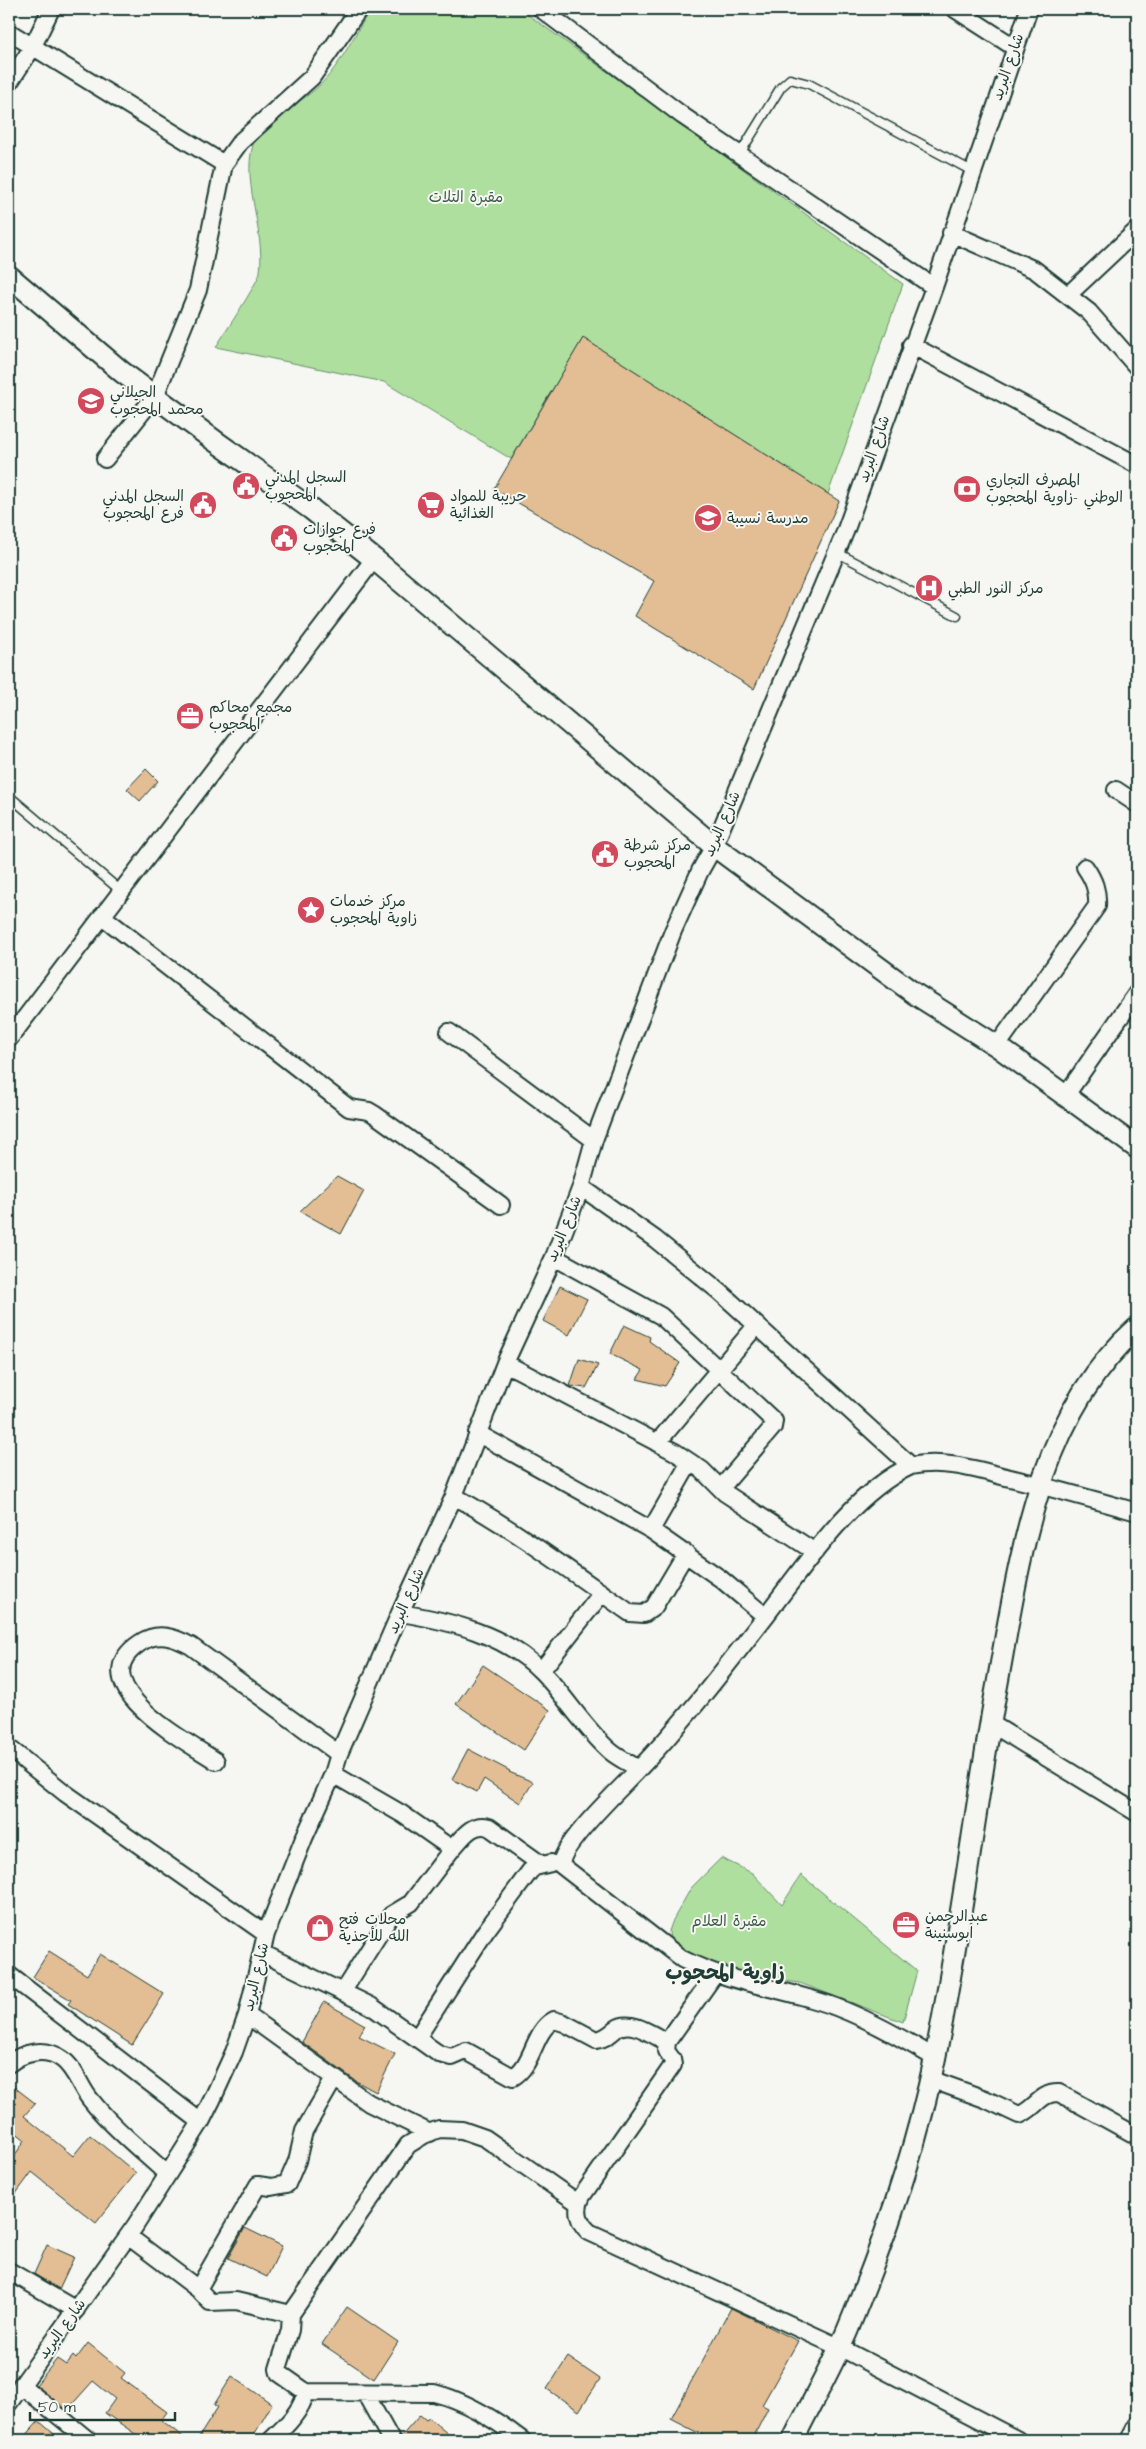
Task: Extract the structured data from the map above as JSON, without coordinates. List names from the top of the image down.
{
  "streets": {
    "street": ["شارع البريد"]
  },
  "districts": ["زاوية المحجوب"],
  "parks": ["مقبرة التلات", "مقبرة العلام"],
  "places": {
    "school or university": ["الجيلاني محمد المحجوب", "مدرسة نسيبة"],
    "public building": [
      "السجل المدني المحجوب",
      "السجل المدني فرع المحجوب",
      "فرع جوازات المحجوب",
      "مركز شرطة المحجوب"
    ],
    "bank": ["المصرف التجاري الوطني -زاوية المحجوب"],
    "supermarket": ["حريبة للمواد الغذائية"],
    "hospital": ["مركز النور الطبي"],
    "office": ["مجمع محاكم المحجوب", "عبدالرحمن ابوسنينة"],
    "place": ["مركز خدمات زاوية المحجوب"],
    "shop": ["محلات فتح الله للأحذية"]
  },
  "scale_bar": "50 m"
}
